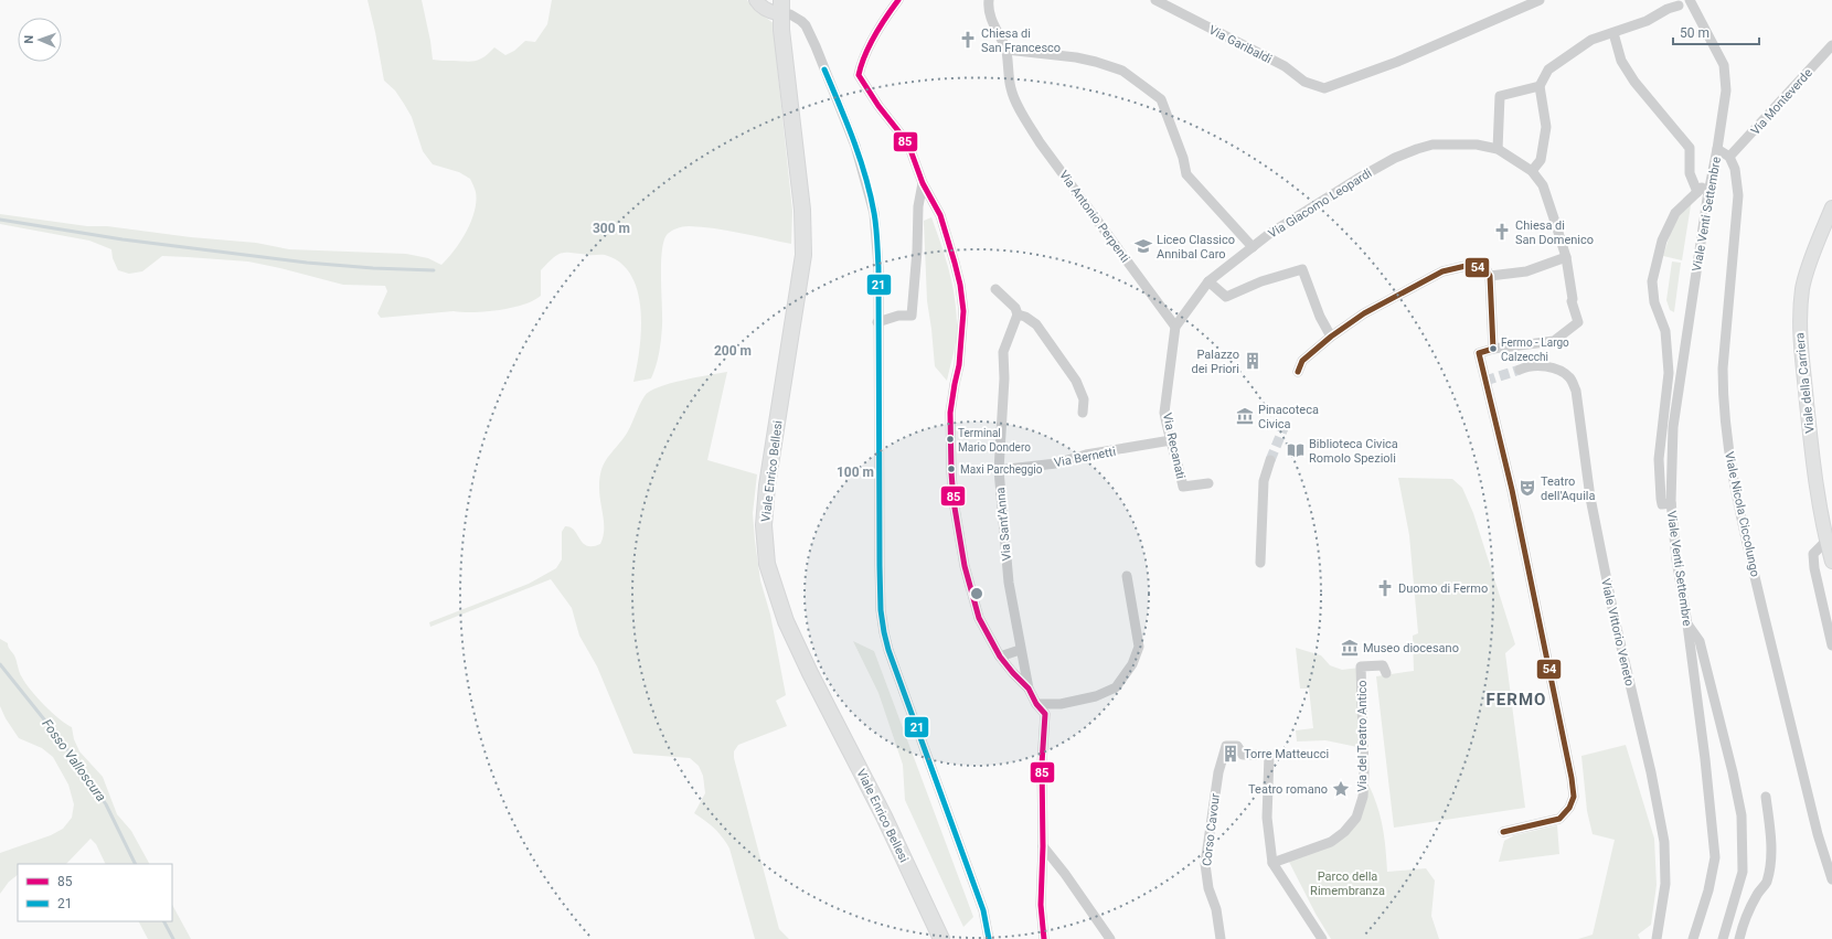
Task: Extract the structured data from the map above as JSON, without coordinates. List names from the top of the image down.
{
  "streets": {
    "main road": ["Viale della Carriera", "Viale Enrico Bellesi"],
    "street": [
      "Via Garibaldi",
      "Via Monteverde",
      "Via Giacomo Leopardi",
      "Viale Venti Settembre",
      "Via Antonio Perpenti",
      "Via Recanati",
      "Via Bernetti",
      "Viale Nicola Ciccolungo",
      "Via Sant'Anna",
      "Viale Vittorio Veneto",
      "Via del Teatro Antico",
      "Corso Cavour"
    ]
  },
  "crossings": [
    ["Via Monteverde", "Viale Nicola Ciccolungo"],
    ["Via Giacomo Leopardi", "Via Antonio Perpenti"],
    ["Via Giacomo Leopardi", "Via Recanati"],
    ["Via Antonio Perpenti", "Via Recanati"],
    ["Via Recanati", "Via Bernetti"],
    ["Via Bernetti", "Via Sant'Anna"],
    ["Via del Teatro Antico", "Corso Cavour"]
  ],
  "districts": ["FERMO"],
  "water": ["Fosso Valloscura"],
  "parks": ["Parco della Rimembranza"],
  "places": {
    "church": ["Chiesa di San Francesco", "Chiesa di San Domenico", "Duomo di Fermo"],
    "school or university": ["Liceo Classico Annibal Caro"],
    "other": ["Fermo - Largo Calzecchi", "Terminal Mario Dondero", "Maxi Parcheggio"],
    "building": ["Palazzo dei Priori", "Torre Matteucci"],
    "museum": ["Pinacoteca Civica", "Museo diocesano"],
    "library": ["Biblioteca Civica Romolo Spezioli"],
    "theatre": ["Teatro dell'Aquila"],
    "place": ["Teatro romano"]
  },
  "lines": ["transit line 85", "transit line 21", "transit line 54"],
  "legend": ["85", "21"],
  "scale_bar": "50 m",
  "north": "left",
  "rings": ["300 m", "200 m", "100 m"]
}
